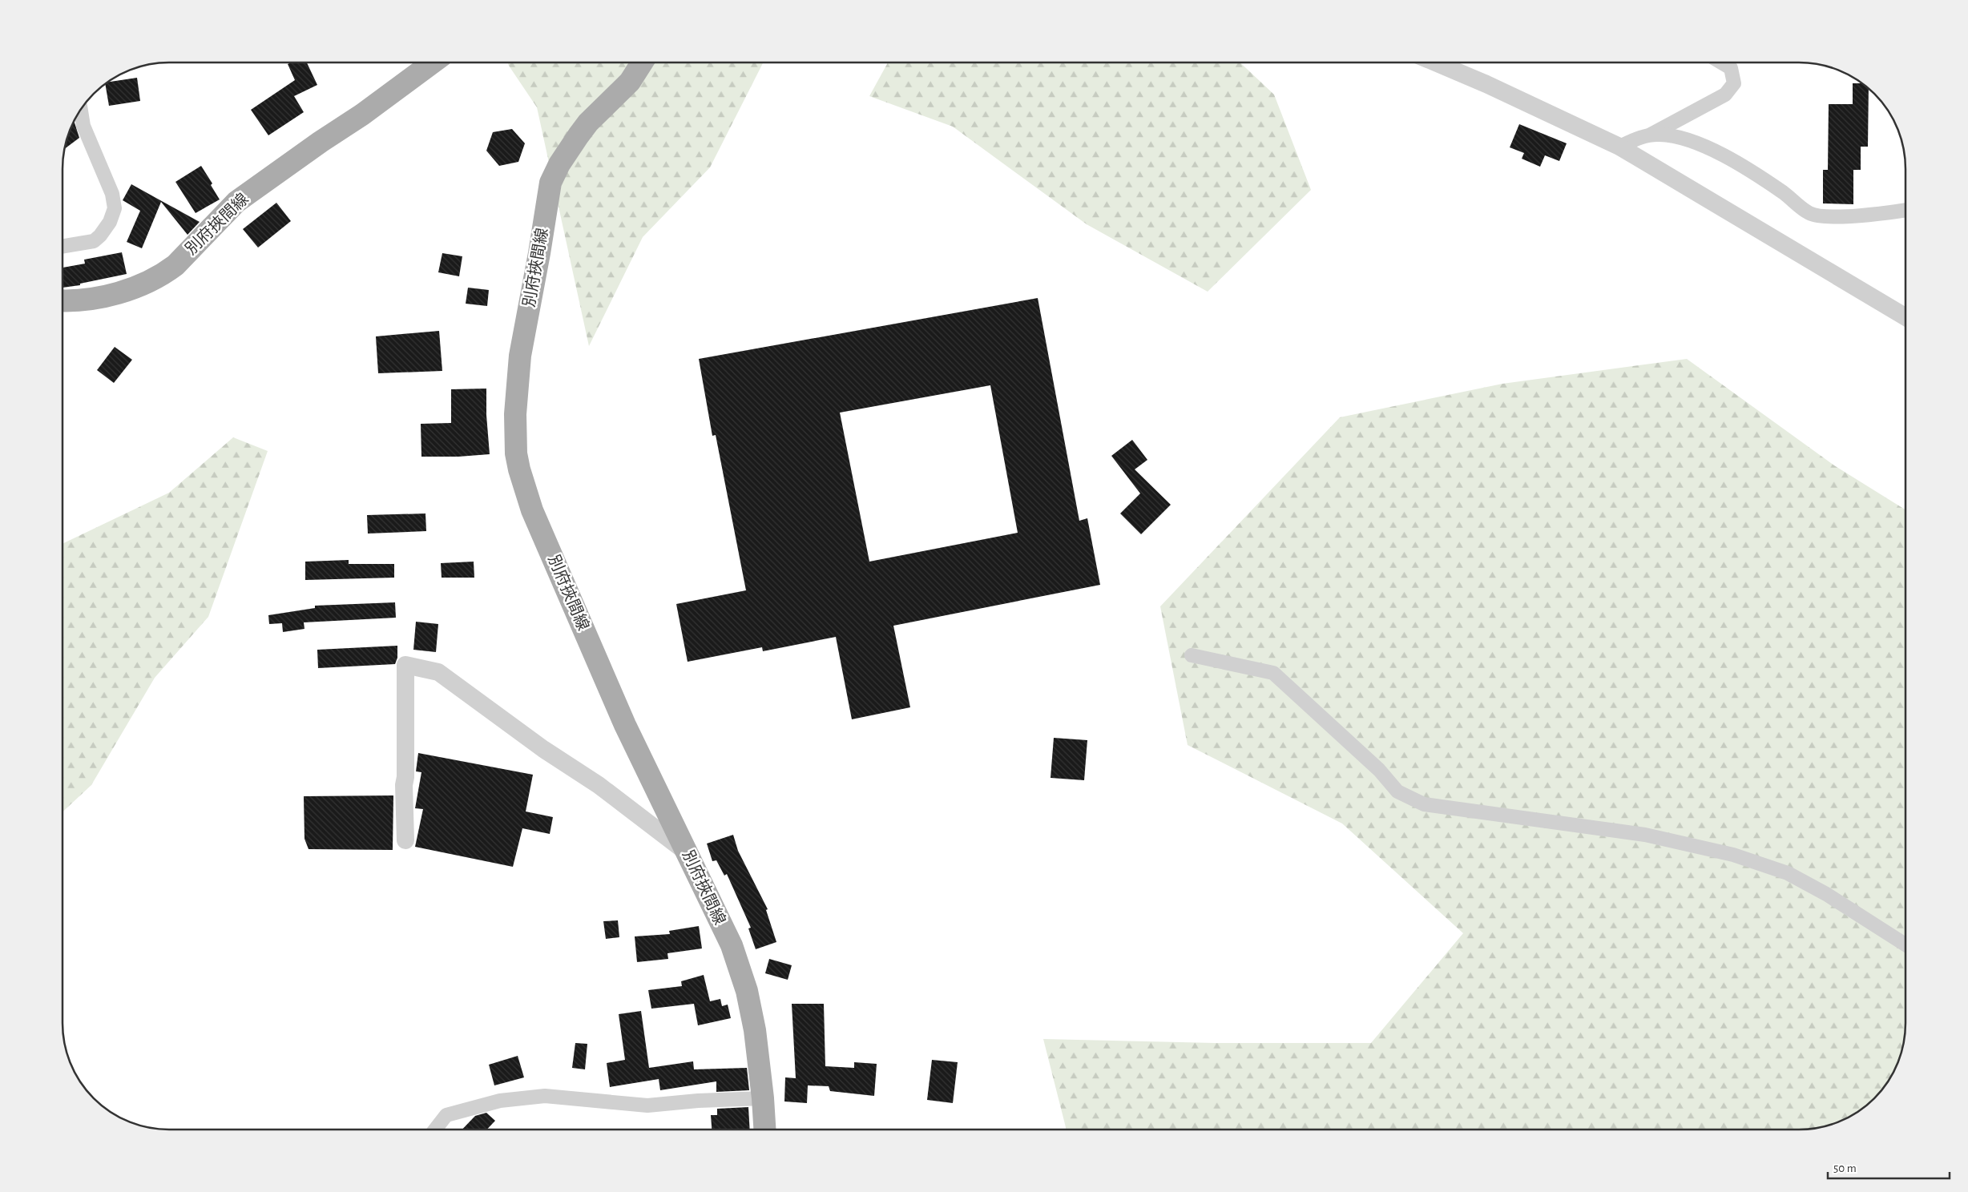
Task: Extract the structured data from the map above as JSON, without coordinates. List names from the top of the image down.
{
  "streets": {
    "main road": ["別府挾間線"]
  },
  "scale_bar": "50 m"
}
